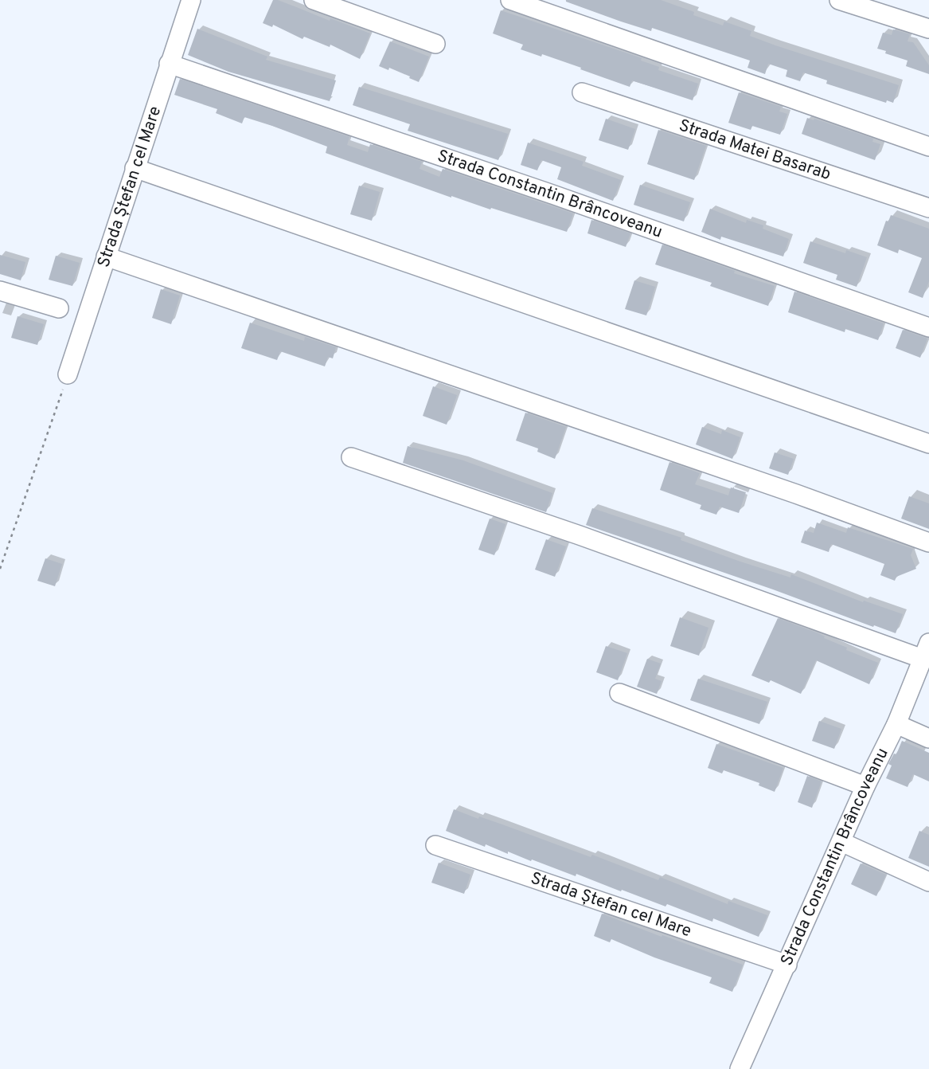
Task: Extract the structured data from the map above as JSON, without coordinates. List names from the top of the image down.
{
  "streets": {
    "street": ["Strada Matei Basarab", "Strada Ștefan cel Mare", "Strada Constantin Brâncoveanu"]
  },
  "crossings": [
    ["Strada Ștefan cel Mare", "Strada Constantin Brâncoveanu"]
  ]
}
